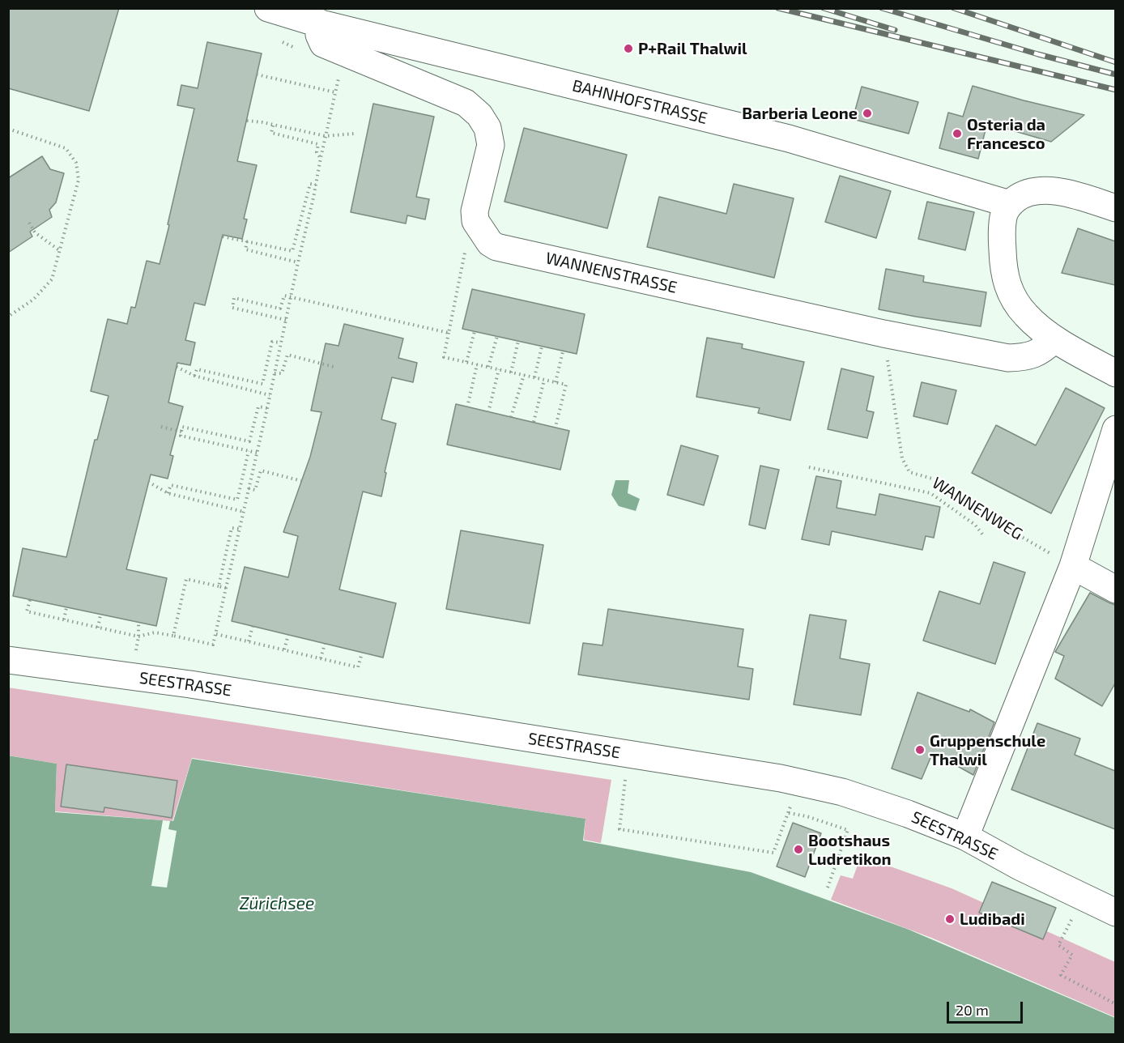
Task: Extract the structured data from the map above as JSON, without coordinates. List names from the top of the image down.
{
  "streets": {
    "street": ["BAHNHOFSTRASSE", "WANNENSTRASSE", "SEESTRASSE"],
    "path": ["WANNENWEG"]
  },
  "crossings": [
    ["BAHNHOFSTRASSE", "WANNENSTRASSE"],
    ["WANNENSTRASSE", "WANNENWEG"]
  ],
  "water": ["Zürichsee"],
  "places": [
    "P+Rail Thalwil",
    "Barberia Leone",
    "Osteria da Francesco",
    "Gruppenschule Thalwil",
    "Bootshaus Ludretikon",
    "Ludibadi"
  ],
  "scale_bar": "20 m"
}
